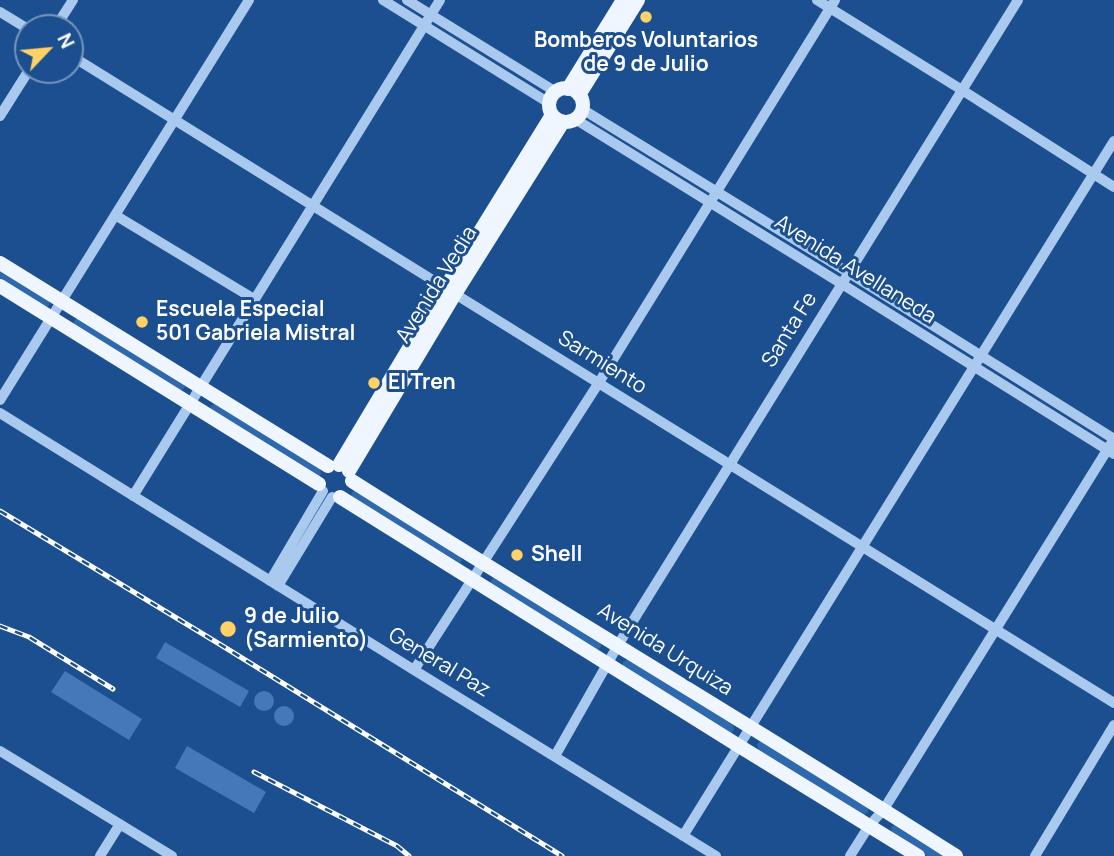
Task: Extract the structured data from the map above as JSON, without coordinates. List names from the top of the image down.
{
  "streets": {
    "main road": ["Avenida Vedia", "Avenida Urquiza"],
    "street": [
      "Avenida Avellaneda",
      "Santa Fe",
      "Sarmiento",
      "General Paz"
    ]
  },
  "crossings": [
    ["Avenida Avellaneda", "Avenida Vedia"],
    ["Avenida Avellaneda", "Santa Fe"],
    ["Avenida Vedia", "Sarmiento"],
    ["Avenida Vedia", "Avenida Urquiza"],
    ["Santa Fe", "Sarmiento"],
    ["Santa Fe", "Avenida Urquiza"],
    ["Santa Fe", "General Paz"]
  ],
  "places": [
    "Bomberos Voluntarios de 9 de Julio",
    "Escuela Especial 501 Gabriela Mistral",
    "El Tren",
    "Shell",
    "9 de Julio (Sarmiento)"
  ],
  "north": "top right"
}
